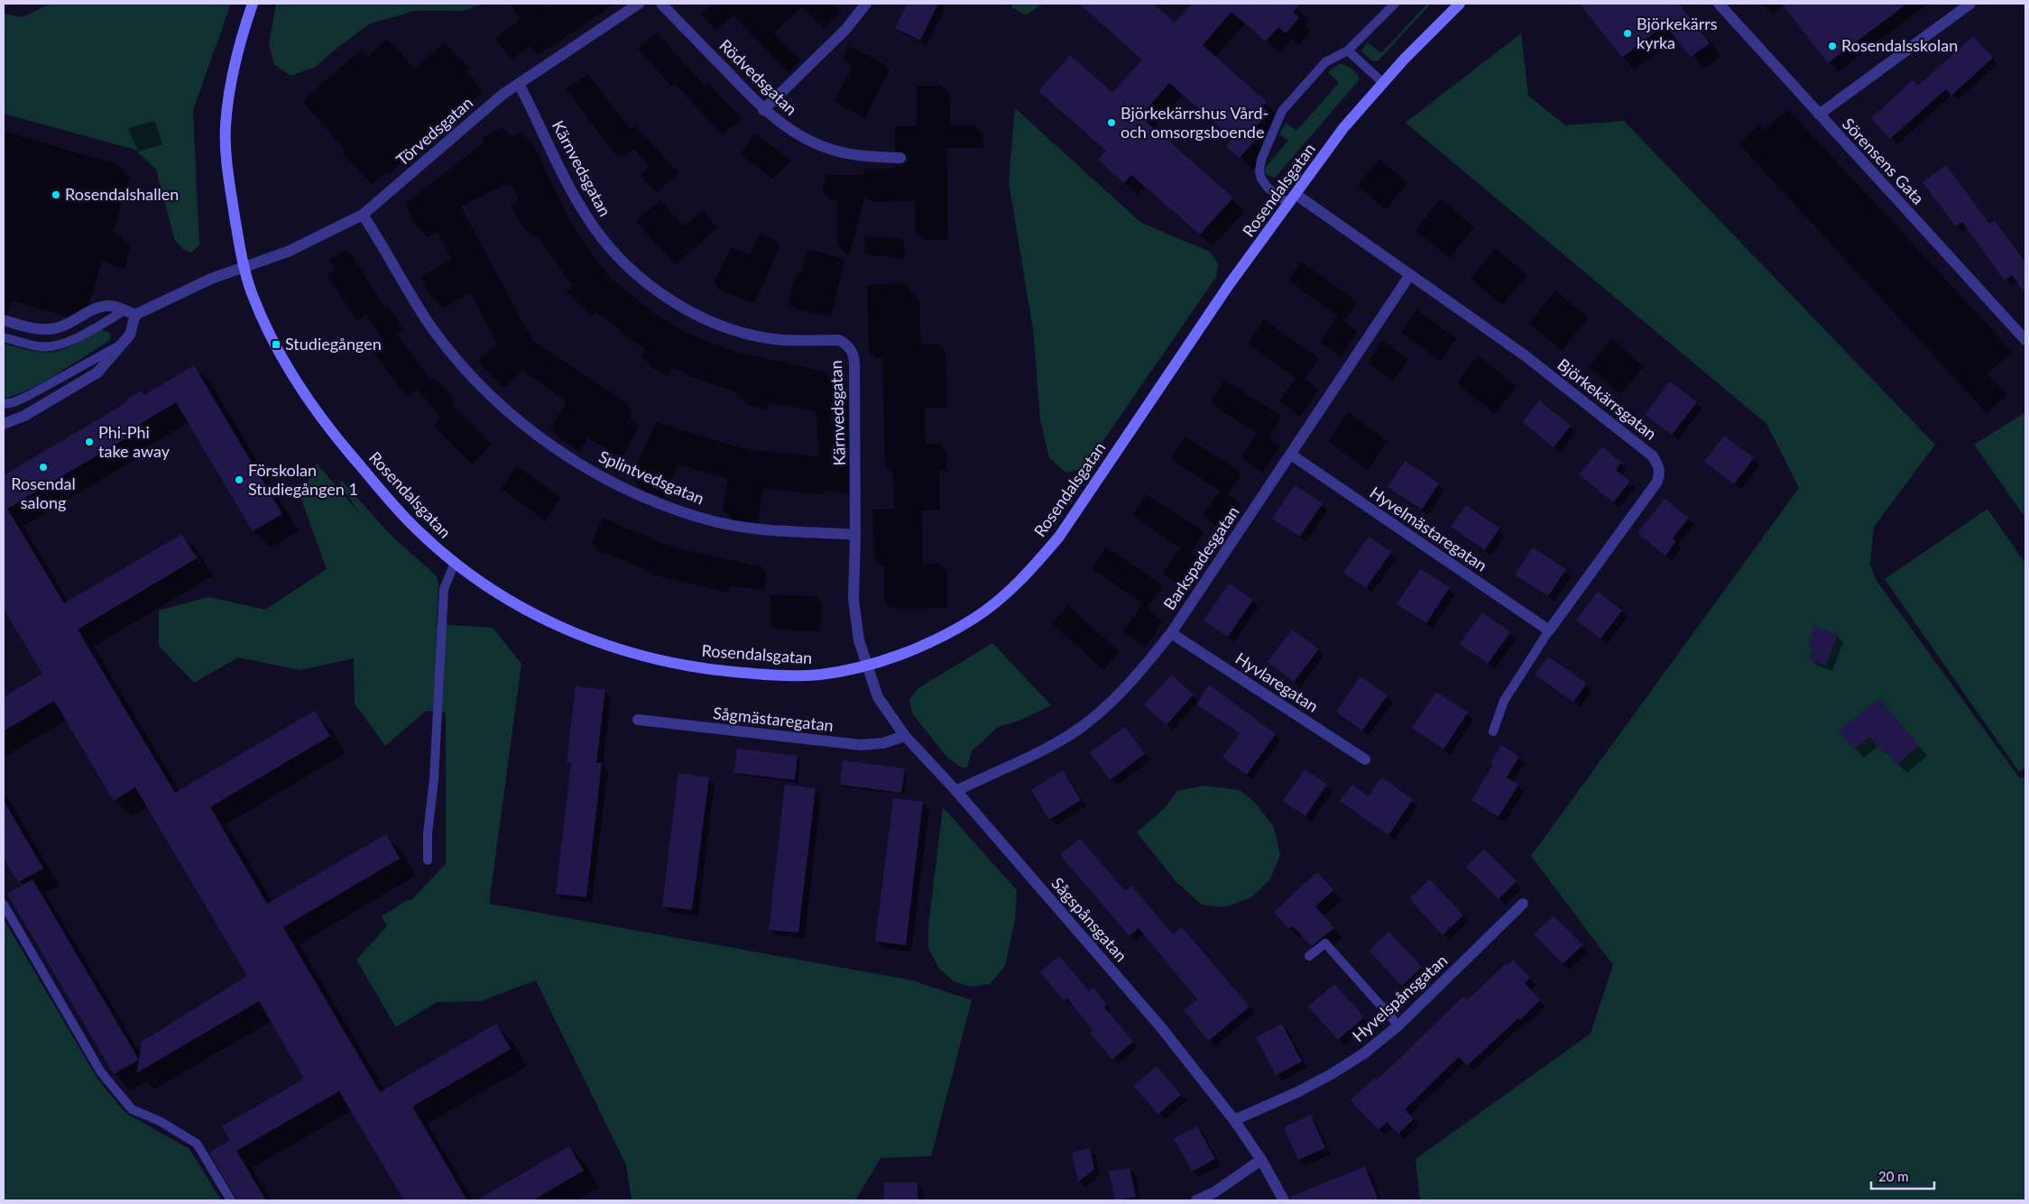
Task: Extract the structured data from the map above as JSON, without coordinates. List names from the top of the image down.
{
  "streets": {
    "street": [
      "Rödvedsgatan",
      "Törvedsgatan",
      "Sörensens Gata",
      "Kärnvedsgatan",
      "Rosendalsgatan",
      "Björkekärrsgatan",
      "Splintvedsgatan",
      "Hyvelmästaregatan",
      "Barkspadesgatan",
      "Hyvlaregatan",
      "Sågmästaregatan",
      "Sågspånsgatan",
      "Hyvelspånsgatan"
    ]
  },
  "crossings": [
    ["Törvedsgatan", "Kärnvedsgatan"],
    ["Törvedsgatan", "Rosendalsgatan"],
    ["Törvedsgatan", "Splintvedsgatan"],
    ["Kärnvedsgatan", "Rosendalsgatan"],
    ["Kärnvedsgatan", "Splintvedsgatan"],
    ["Kärnvedsgatan", "Sågspånsgatan"],
    ["Rosendalsgatan", "Björkekärrsgatan"],
    ["Rosendalsgatan", "Sågspånsgatan"],
    ["Björkekärrsgatan", "Hyvelmästaregatan"],
    ["Björkekärrsgatan", "Barkspadesgatan"],
    ["Hyvelmästaregatan", "Barkspadesgatan"],
    ["Barkspadesgatan", "Hyvlaregatan"],
    ["Barkspadesgatan", "Sågspånsgatan"],
    ["Sågmästaregatan", "Sågspånsgatan"],
    ["Sågspånsgatan", "Hyvelspånsgatan"]
  ],
  "places": {
    "other": [
      "Björkekärrs kyrka",
      "Rosendalsskolan",
      "Björkekärrshus Vård- och omsorgsboende",
      "Rosendalshallen",
      "Phi-Phi take away",
      "Rosendal salong",
      "Förskolan Studiegången 1"
    ],
    "transit": ["Studiegången"]
  },
  "scale_bar": "20 m"
}
